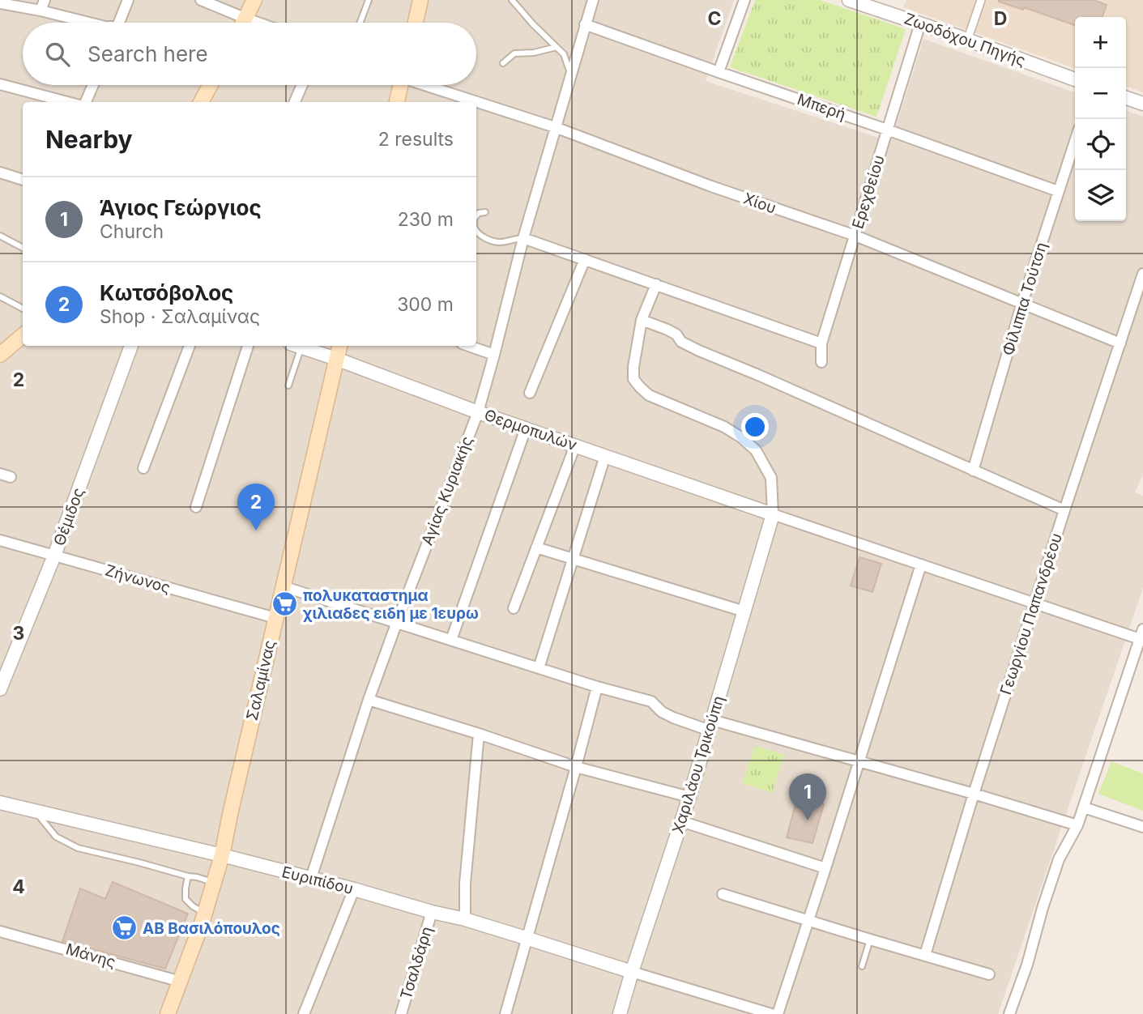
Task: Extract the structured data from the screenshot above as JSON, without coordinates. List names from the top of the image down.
{
  "streets": {
    "main road": ["Σαλαμίνας"],
    "street": [
      "Ζωοδόχου Πηγής",
      "Μπερή",
      "Ερεχθείου",
      "Χίου",
      "Φίλιππα Τούτση",
      "Θερμοπυλών",
      "Αγίας Κυριακής",
      "Θέμιδος",
      "Ζήνωνος",
      "Γεωργίου Παπανδρέου",
      "Χαριλάου Τρικούπη",
      "Ευριπίδου",
      "Μάνης",
      "Τσαλδάρη"
    ]
  },
  "crossings": [
    ["Ζωοδόχου Πηγής", "Ερεχθείου"],
    ["Μπερή", "Ερεχθείου"],
    ["Μπερή", "Φίλιππα Τούτση"],
    ["Μπερή", "Αγίας Κυριακής"],
    ["Ερεχθείου", "Χίου"],
    ["Χίου", "Φίλιππα Τούτση"],
    ["Χίου", "Αγίας Κυριακής"],
    ["Χίου", "Γεωργίου Παπανδρέου"],
    ["Θερμοπυλών", "Αγίας Κυριακής"],
    ["Θερμοπυλών", "Σαλαμίνας"],
    ["Θερμοπυλών", "Χαριλάου Τρικούπη"],
    ["Αγίας Κυριακής", "Ευριπίδου"],
    ["Θέμιδος", "Ζήνωνος"],
    ["Ζήνωνος", "Σαλαμίνας"],
    ["Σαλαμίνας", "Ευριπίδου"],
    ["Σαλαμίνας", "Μάνης"],
    ["Χαριλάου Τρικούπη", "Ευριπίδου"],
    ["Ευριπίδου", "Τσαλδάρη"]
  ],
  "places": {
    "supermarket": ["πολυκαταστημα χιλιαδες ειδη με 1ευρω", "ΑΒ Βασιλόπουλος"]
  },
  "page": {
    "map_buttons": ["+", "−"],
    "search": "Search here",
    "heading": ["Nearby", "2 results"],
    "list": [
      {
        "mark": "1",
        "name": "Άγιος Γεώργιος",
        "note": "Church",
        "value": "230 m"
      },
      {
        "mark": "2",
        "name": "Κωτσόβολος",
        "note": "Shop · Σαλαμίνας",
        "value": "300 m"
      }
    ],
    "pins": ["2", "1"]
  },
  "grid": {
    "columns": ["C", "D"],
    "rows": ["2", "3", "4"]
  }
}
